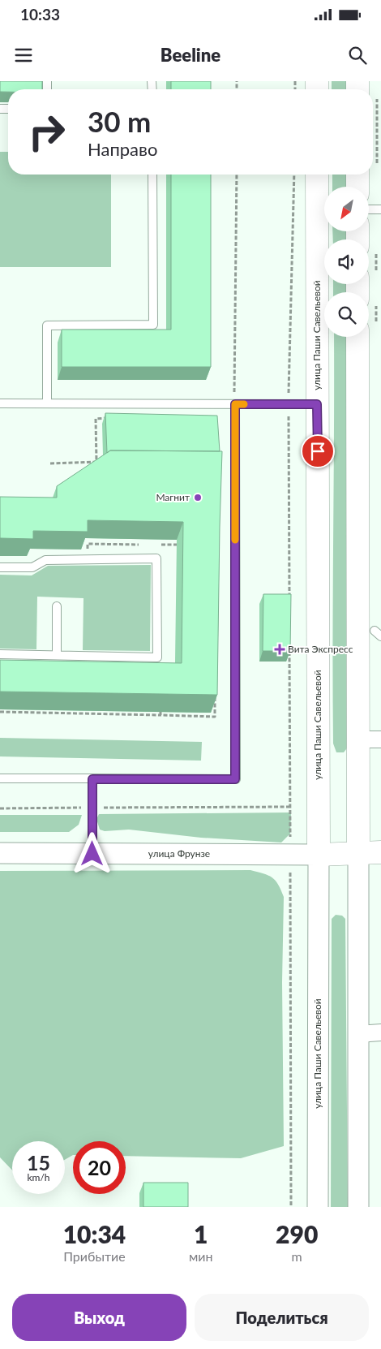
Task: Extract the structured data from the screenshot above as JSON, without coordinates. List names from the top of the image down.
{
  "streets": {
    "main road": ["улица Паши Савельевой", "улица Фрунзе"]
  },
  "crossings": [
    ["улица Паши Савельевой", "улица Фрунзе"]
  ],
  "places": {
    "other": ["Магнит"],
    "health": ["Вита Экспресс"]
  },
  "north": "bottom left",
  "page": {
    "status": "10:33",
    "header": "Beeline",
    "turn": ["30 m", "Направо"],
    "speed": "15 km/h",
    "limit": "20",
    "eta": [
      "10:34",
      "Прибытие",
      "1",
      "мин",
      "290",
      "m"
    ],
    "buttons": ["Выход", "Поделиться"]
  }
}
